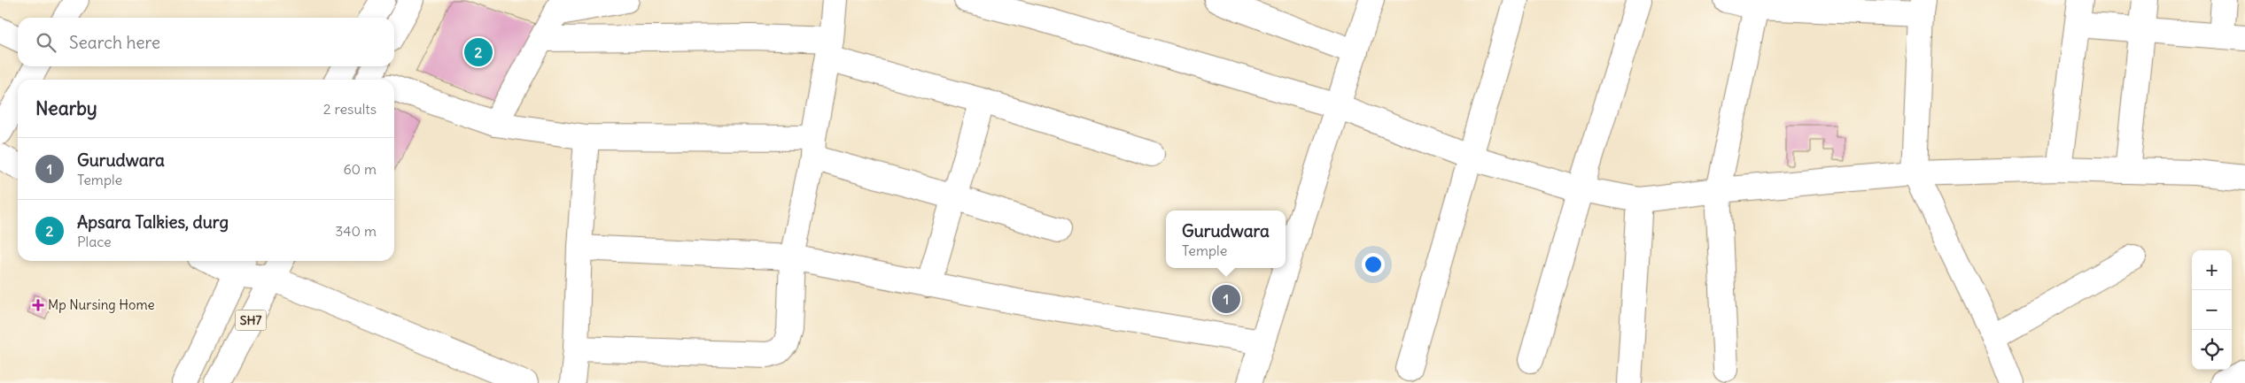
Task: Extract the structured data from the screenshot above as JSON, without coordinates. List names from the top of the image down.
{
  "streets": {
    "street": ["SH7"]
  },
  "places": {
    "health": ["Mp Nursing Home"]
  },
  "page": {
    "search": "Search here",
    "pins": ["2", "1"],
    "heading": ["Nearby", "2 results"],
    "list": [
      {
        "mark": "1",
        "name": "Gurudwara",
        "note": "Temple",
        "value": "60 m"
      },
      {
        "mark": "2",
        "name": "Apsara Talkies, durg",
        "note": "Place",
        "value": "340 m"
      }
    ],
    "popup": ["Gurudwara", "Temple"],
    "map_buttons": ["+", "−"]
  }
}
